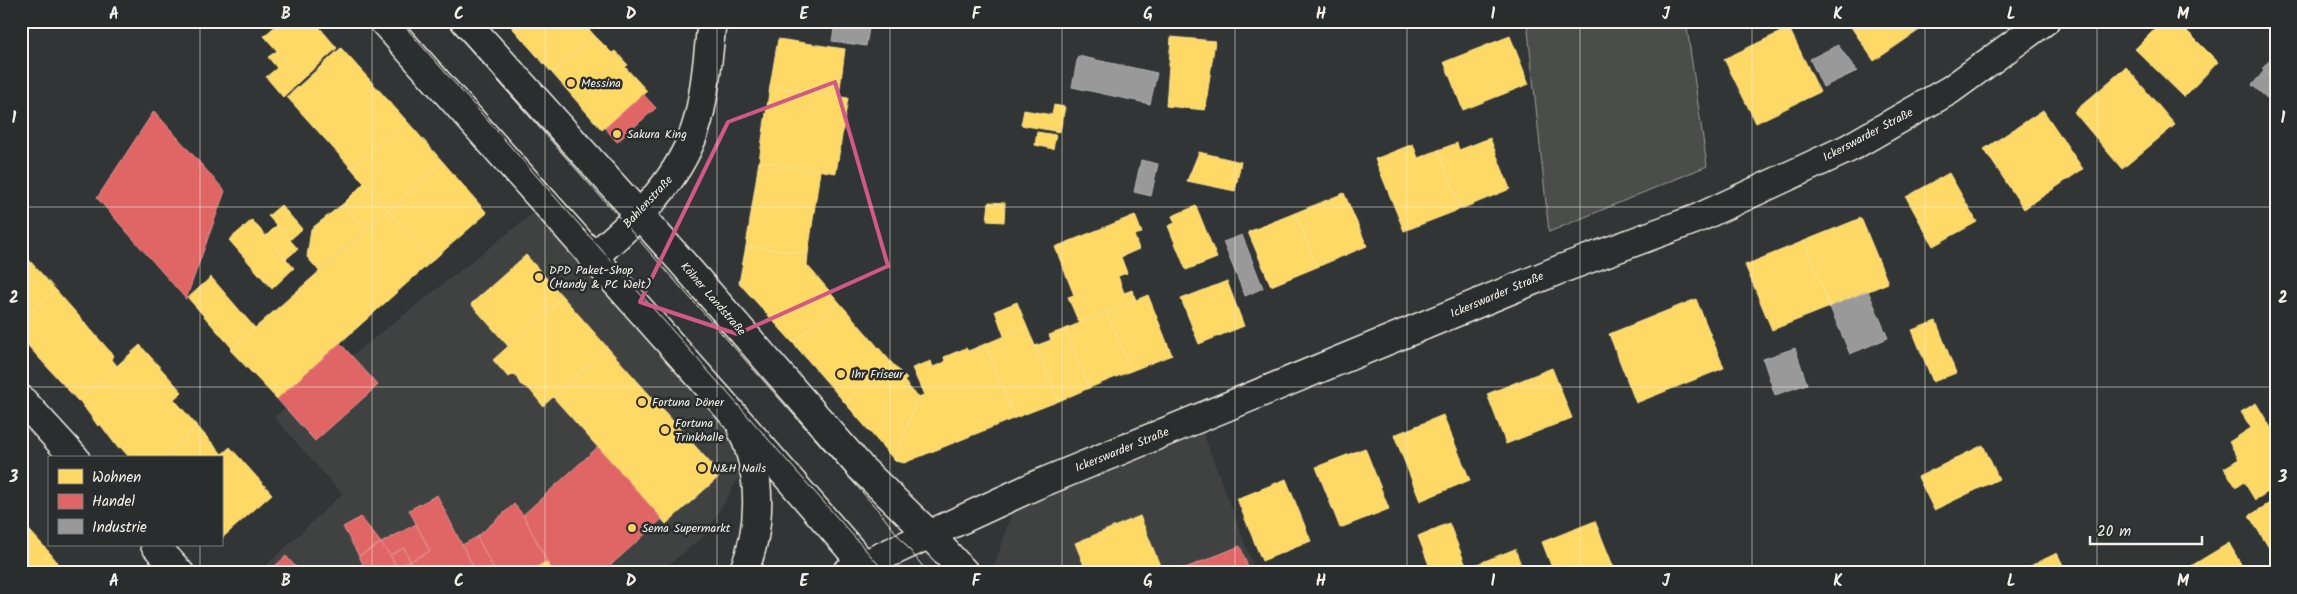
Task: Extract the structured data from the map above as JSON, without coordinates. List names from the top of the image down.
{
  "streets": {
    "main road": ["Ickerswarder Straße", "Bahlenstraße", "Kölner Landstraße"]
  },
  "crossings": [
    ["Ickerswarder Straße", "Kölner Landstraße"],
    ["Bahlenstraße", "Kölner Landstraße"]
  ],
  "places": [
    "Messina",
    "Sakura King",
    "DPD Paket-Shop (Handy & PC Welt)",
    "Ihr Friseur",
    "Fortuna Döner",
    "Fortuna Trinkhalle",
    "N&H Nails",
    "Sema Supermarkt"
  ],
  "legend": ["Wohnen", "Handel", "Industrie"],
  "scale_bar": "20 m",
  "grid": {
    "columns": [
      "A",
      "B",
      "C",
      "D",
      "E",
      "F",
      "G",
      "H",
      "I",
      "J",
      "K",
      "L",
      "M"
    ],
    "rows": ["1", "2", "3"]
  }
}
